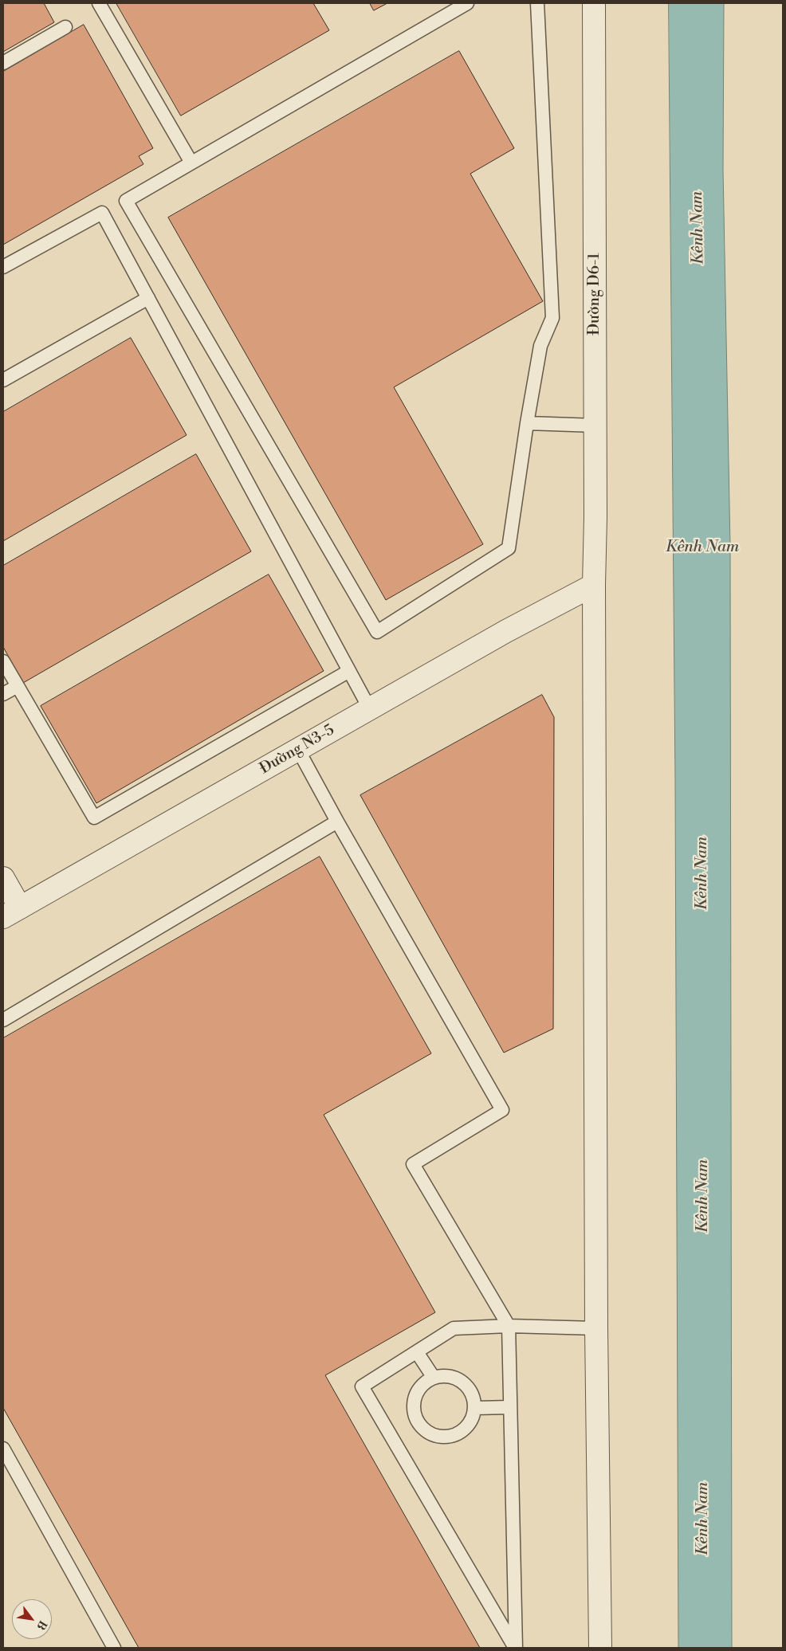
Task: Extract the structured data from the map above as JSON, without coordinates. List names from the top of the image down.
{
  "streets": {
    "street": ["Đường D6-1", "Đường N3-5"]
  },
  "crossings": [
    ["Đường D6-1", "Đường N3-5"]
  ],
  "water": ["Kênh Nam"],
  "north": "bottom right"
}
